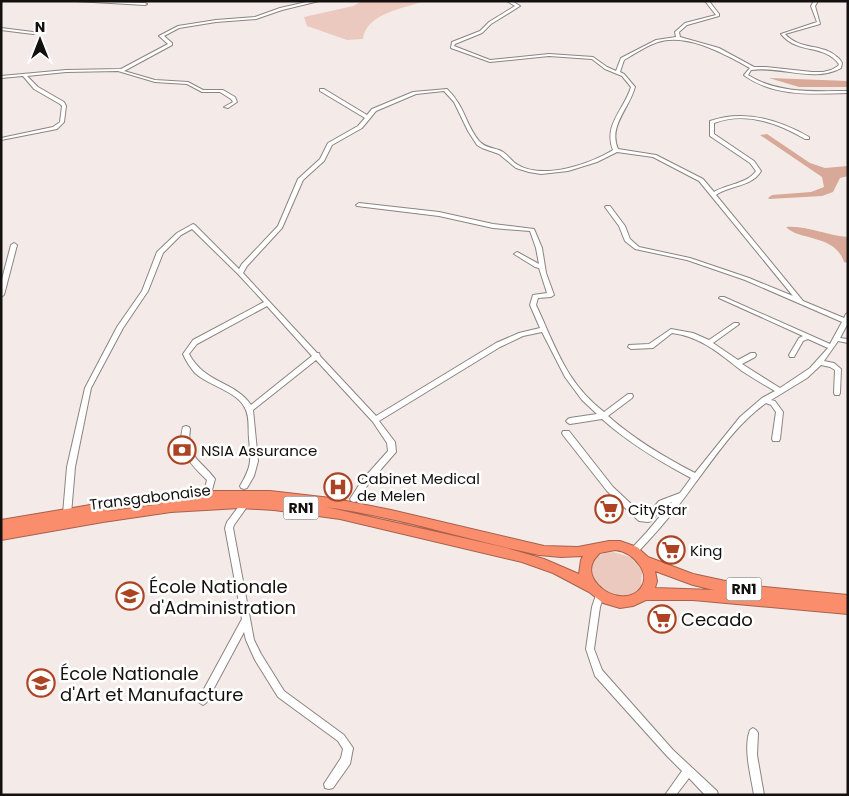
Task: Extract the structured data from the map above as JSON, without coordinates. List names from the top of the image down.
{
  "streets": {
    "highway": ["Transgabonaise", "RN1"]
  },
  "crossings": [
    ["Transgabonaise", "RN1"]
  ],
  "places": {
    "bank": ["NSIA Assurance"],
    "hospital": ["Cabinet Medical de Melen"],
    "supermarket": ["CityStar", "King", "Cecado"],
    "school or university": ["École Nationale d'Administration", "École Nationale d'Art et Manufacture"]
  },
  "north": "top"
}
